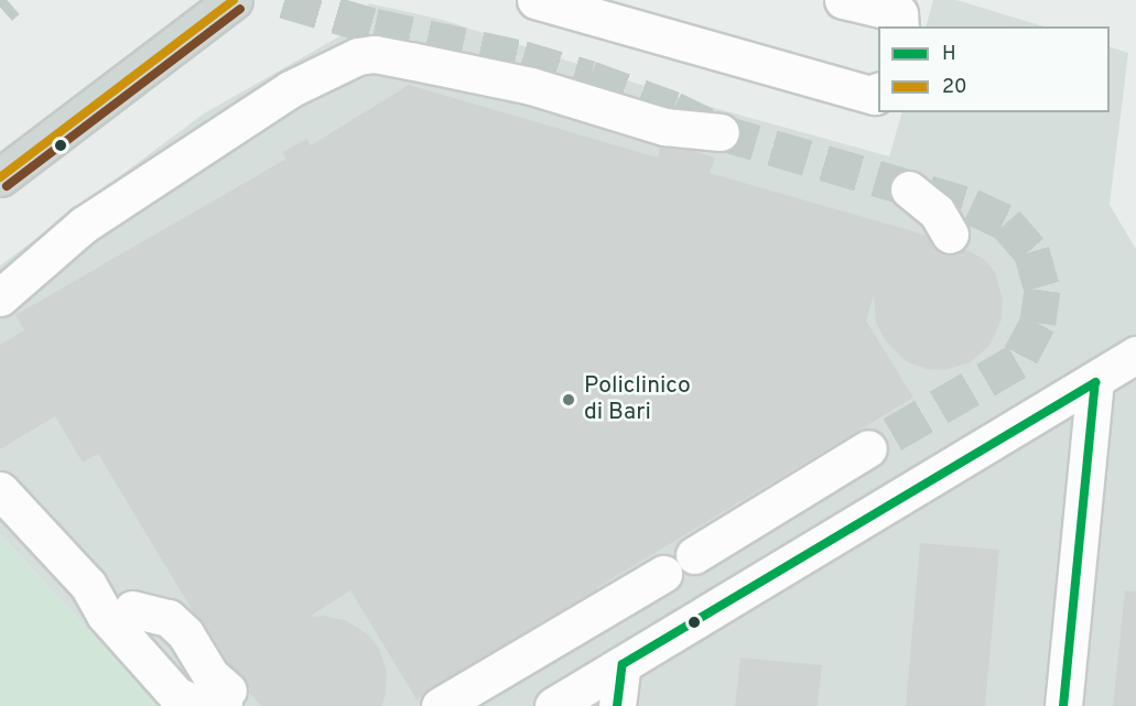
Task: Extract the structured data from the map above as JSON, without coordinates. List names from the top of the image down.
{
  "places": ["Policlinico di Bari"],
  "lines": ["transit line 20", "transit line H"],
  "legend": ["H", "20"]
}
